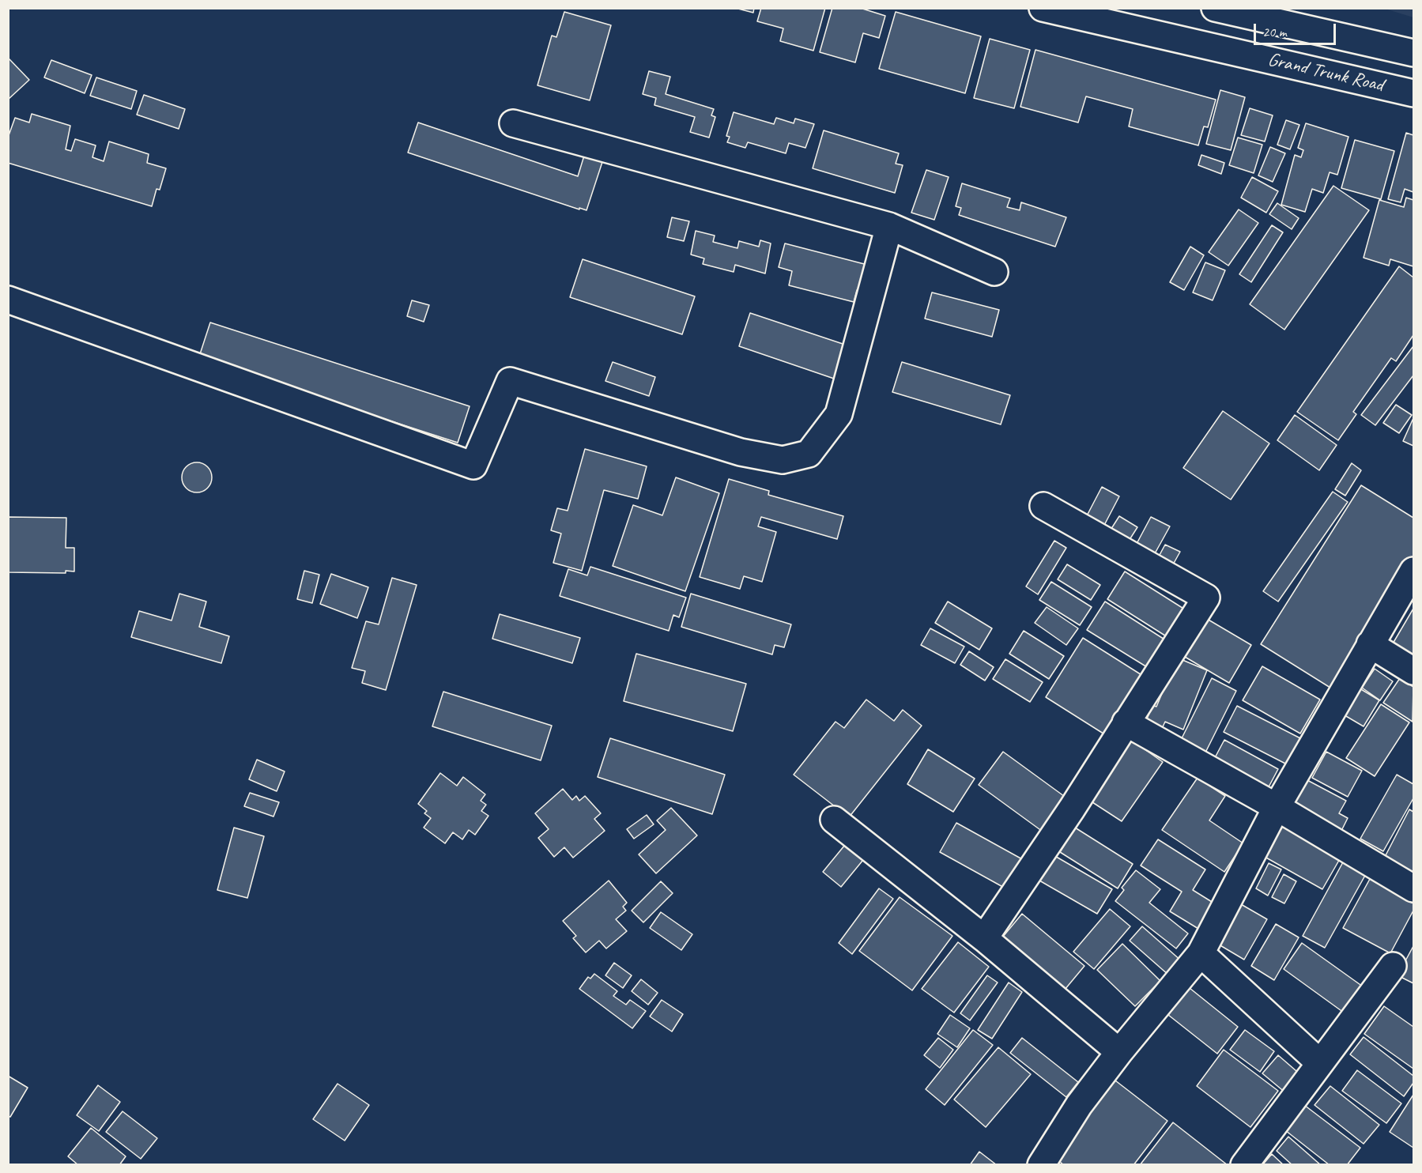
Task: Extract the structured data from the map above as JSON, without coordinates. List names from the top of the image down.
{
  "streets": {
    "main road": ["Grand Trunk Road"]
  },
  "scale_bar": "20 m"
}
